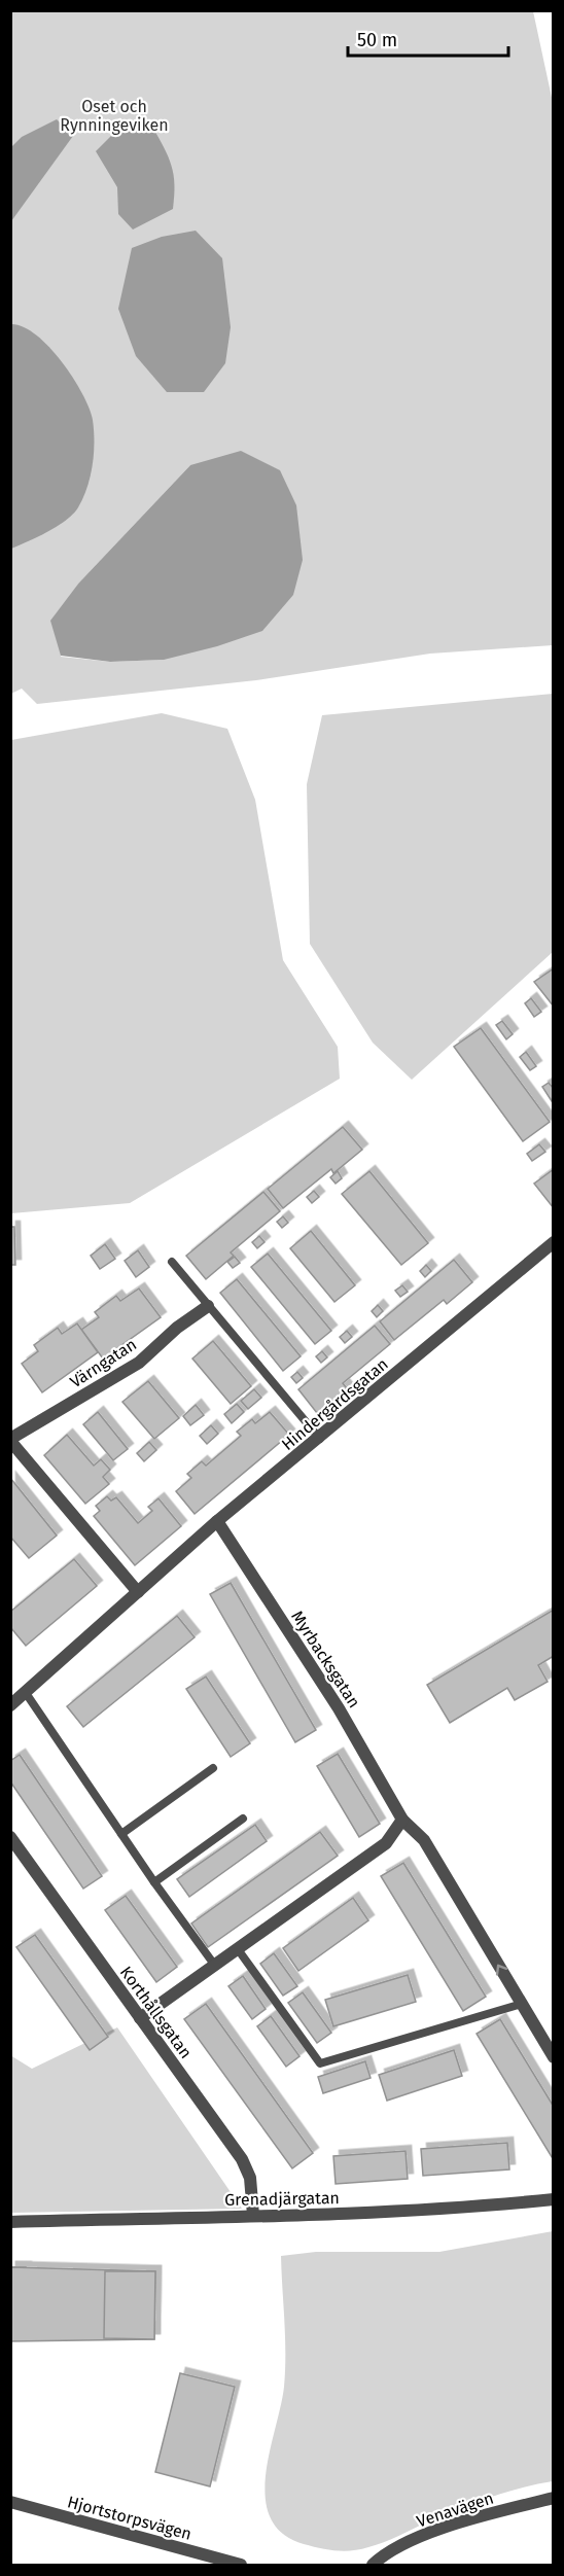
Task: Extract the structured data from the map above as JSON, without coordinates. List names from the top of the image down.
{
  "streets": {
    "street": [
      "Värngatan",
      "Hindergårdsgatan",
      "Myrbacksgatan",
      "Korthållsgatan",
      "Grenadjärgatan",
      "Venavägen",
      "Hjortstorpsvägen"
    ]
  },
  "crossings": [
    ["Hindergårdsgatan", "Myrbacksgatan"],
    ["Korthållsgatan", "Grenadjärgatan"]
  ],
  "parks": ["Oset och Rynningeviken"],
  "scale_bar": "50 m"
}
